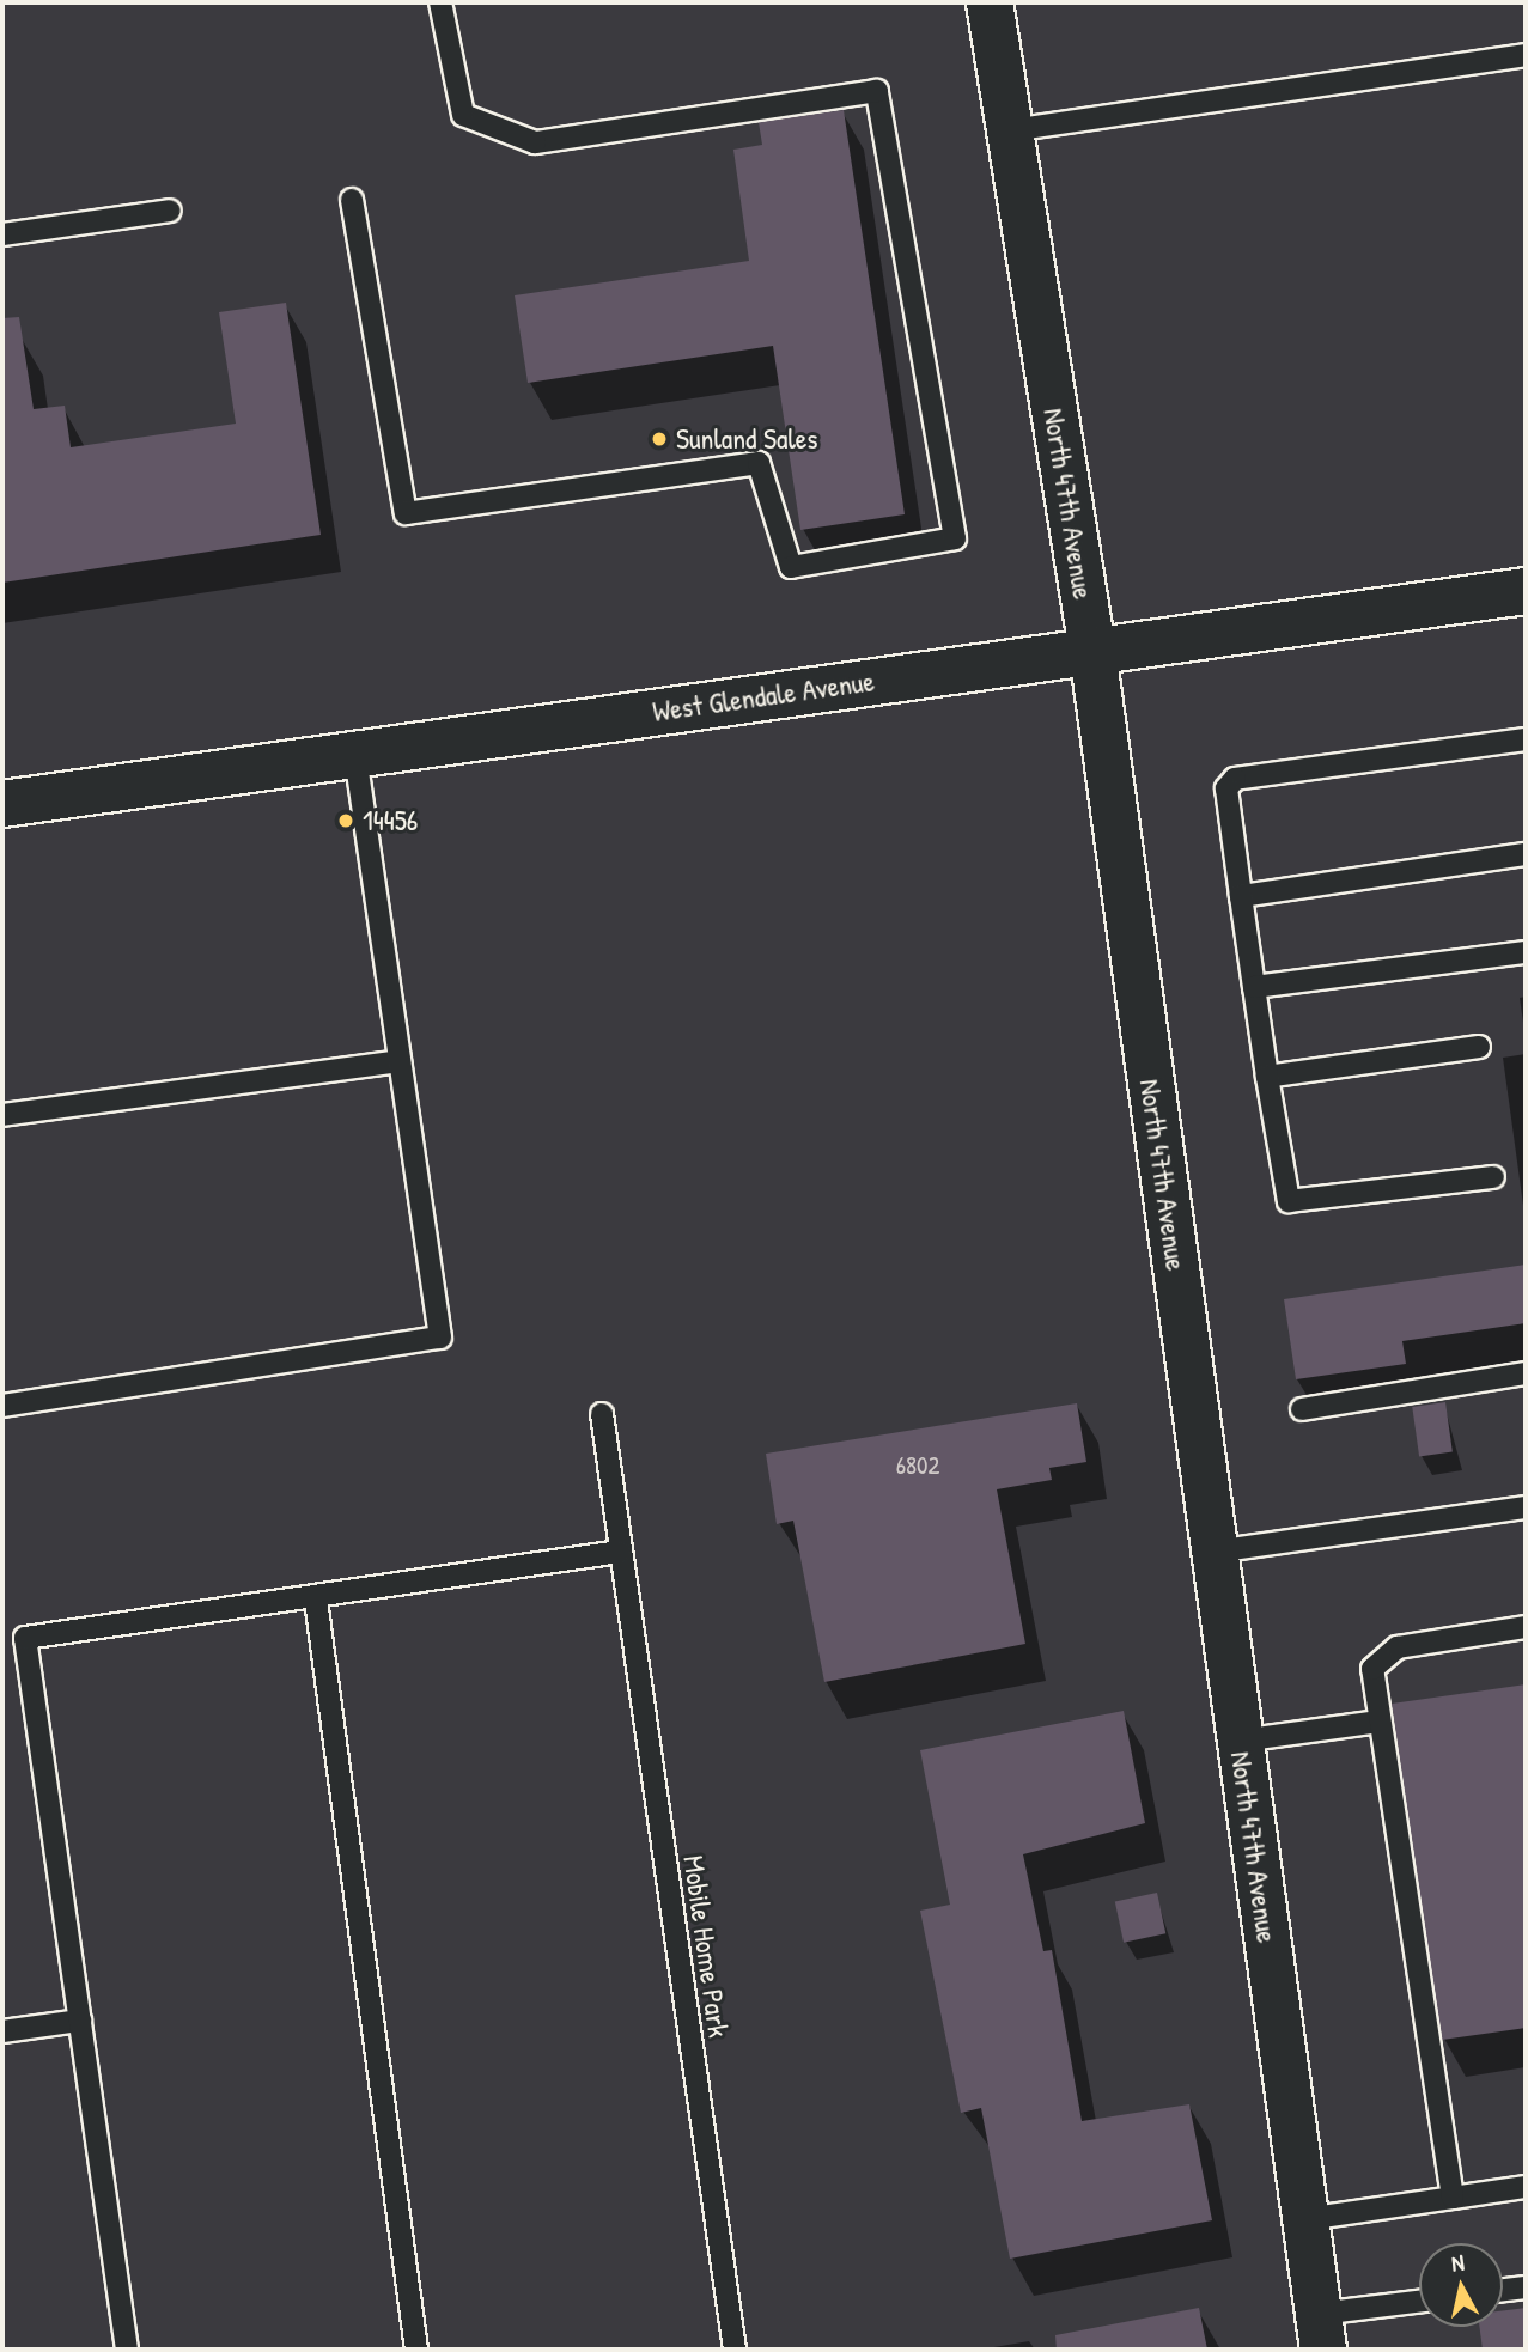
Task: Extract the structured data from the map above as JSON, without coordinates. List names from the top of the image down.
{
  "streets": {
    "street": ["North 47th Avenue", "West Glendale Avenue"],
    "lane": ["Mobile Home Park"]
  },
  "crossings": [
    ["North 47th Avenue", "West Glendale Avenue"]
  ],
  "places": ["Sunland Sales", "14456"],
  "house_numbers": ["6802"],
  "north": "top"
}
